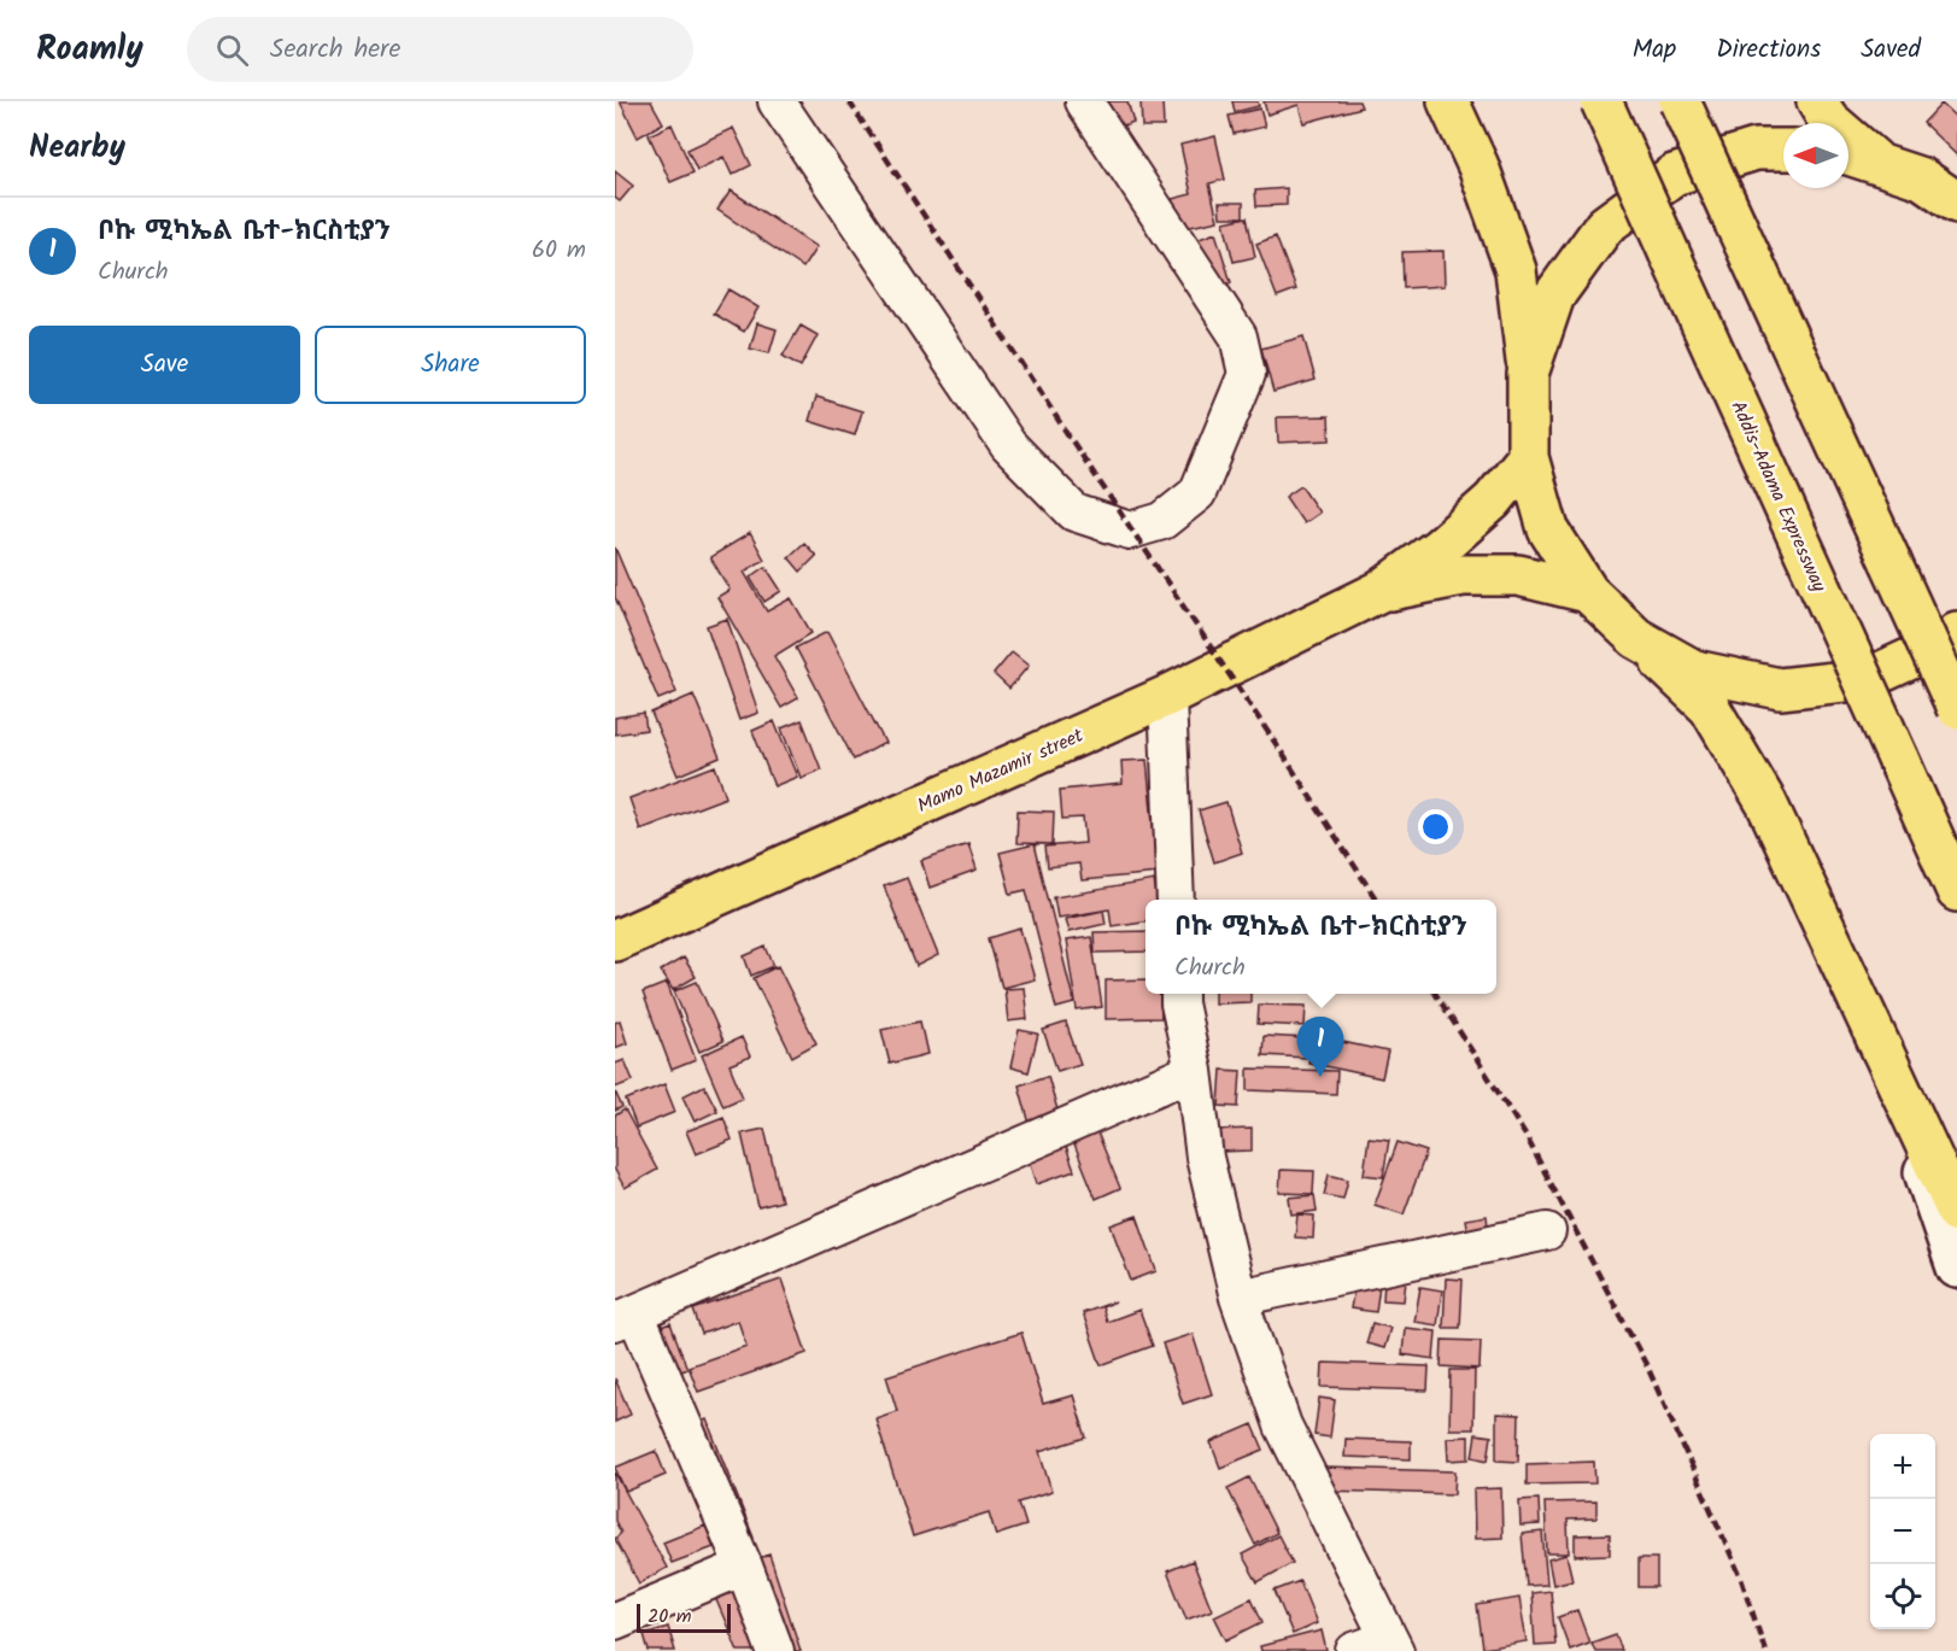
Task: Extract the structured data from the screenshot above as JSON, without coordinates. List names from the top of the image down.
{
  "streets": {
    "main road": ["Addis-Adama Expressway", "Mamo Mazamir street"]
  },
  "scale_bar": "20 m",
  "north": "left",
  "page": {
    "header": "Roamly",
    "search": "Search here",
    "nav": ["Map", "Directions", "Saved"],
    "heading": "Nearby",
    "list": [
      {
        "mark": "1",
        "name": "ቦኩ ሚካኤል ቤተ-ክርስቲያን",
        "note": "Church",
        "value": "60 m"
      }
    ],
    "buttons": ["Save", "Share"],
    "popup": ["ቦኩ ሚካኤል ቤተ-ክርስቲያን", "Church"],
    "pins": "1",
    "map_buttons": ["+", "−"],
    "scale": "20 m"
  }
}
